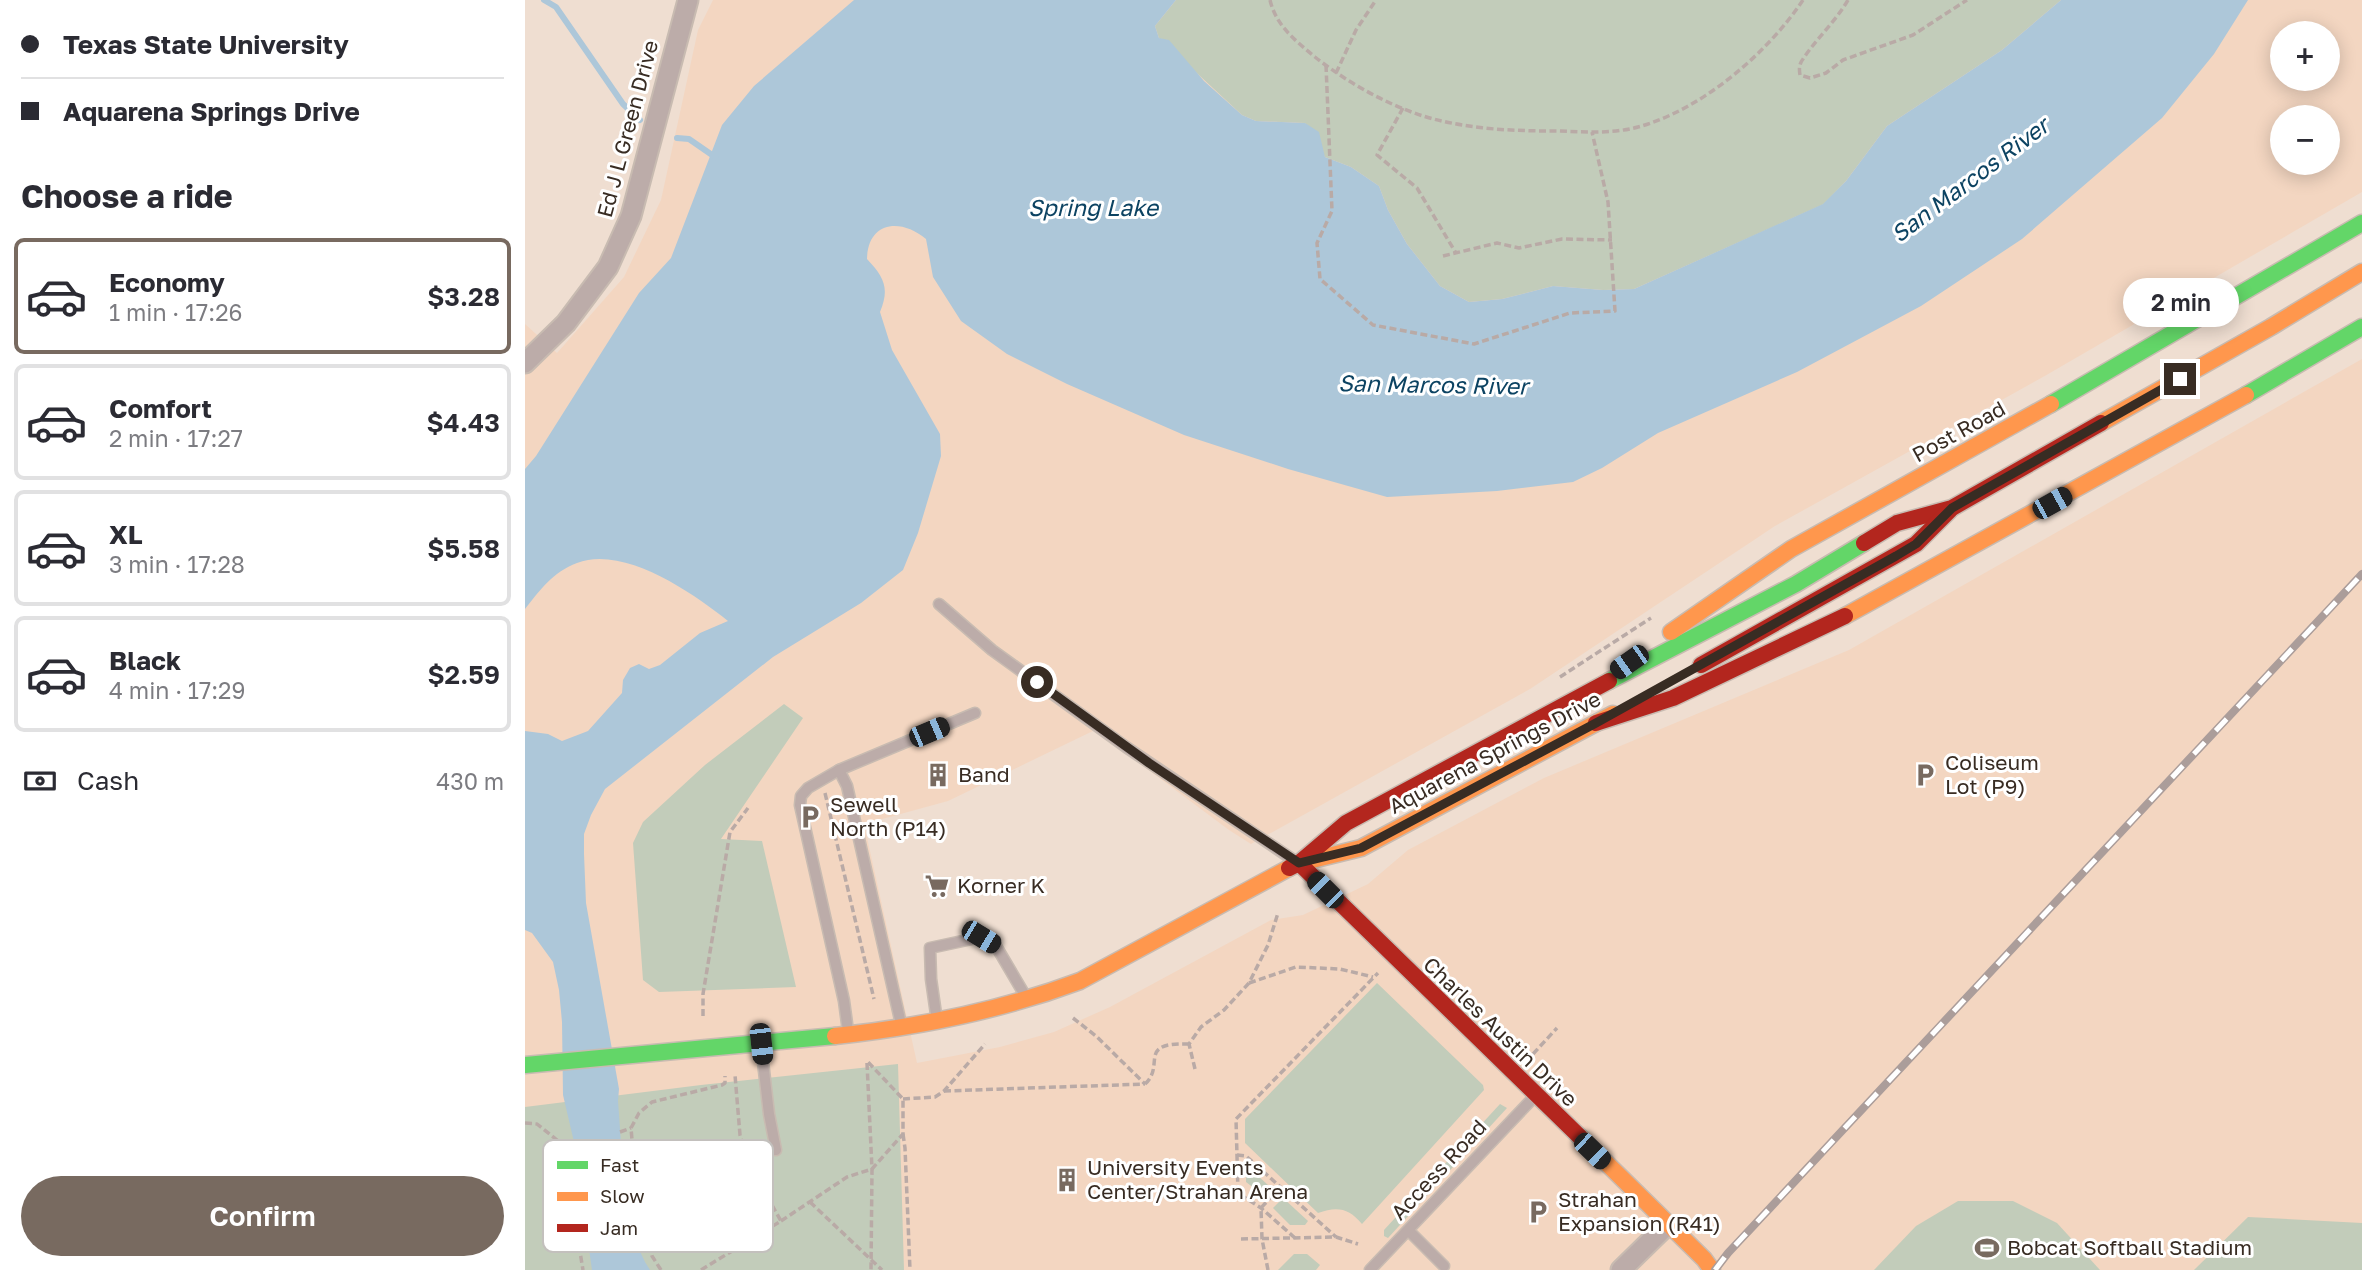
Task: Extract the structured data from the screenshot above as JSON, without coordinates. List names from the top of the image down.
{
  "streets": {
    "main road": ["Post Road", "Aquarena Springs Drive", "Charles Austin Drive"],
    "street": ["Ed J L Green Drive"],
    "lane": ["Access Road"]
  },
  "crossings": [
    ["Post Road", "Aquarena Springs Drive"],
    ["Aquarena Springs Drive", "Charles Austin Drive"],
    ["Charles Austin Drive", "Access Road"]
  ],
  "water": ["San Marcos River", "Spring Lake"],
  "places": {
    "building": ["Band", "University Events Center/Strahan Arena"],
    "parking": ["Coliseum Lot (P9)", "Sewell North (P14)", "Strahan Expansion (R41)"],
    "supermarket": ["Korner K"],
    "sports": ["Bobcat Softball Stadium"]
  },
  "legend": ["Fast", "Slow", "Jam"],
  "page": {
    "banner": ["Texas State University", "Aquarena Springs Drive"],
    "map_buttons": ["+", "−"],
    "heading": "Choose a ride",
    "list": [
      {
        "name": "Economy",
        "note": "1 min · 17:26",
        "value": "$3.28"
      },
      {
        "name": "Comfort",
        "note": "2 min · 17:27",
        "value": "$4.43"
      },
      {
        "name": "XL",
        "note": "3 min · 17:28",
        "value": "$5.58"
      },
      {
        "name": "Black",
        "note": "4 min · 17:29",
        "value": "$2.59"
      }
    ],
    "bubble": "2 min",
    "pay": ["Cash", "430 m"],
    "buttons": "Confirm"
  }
}
